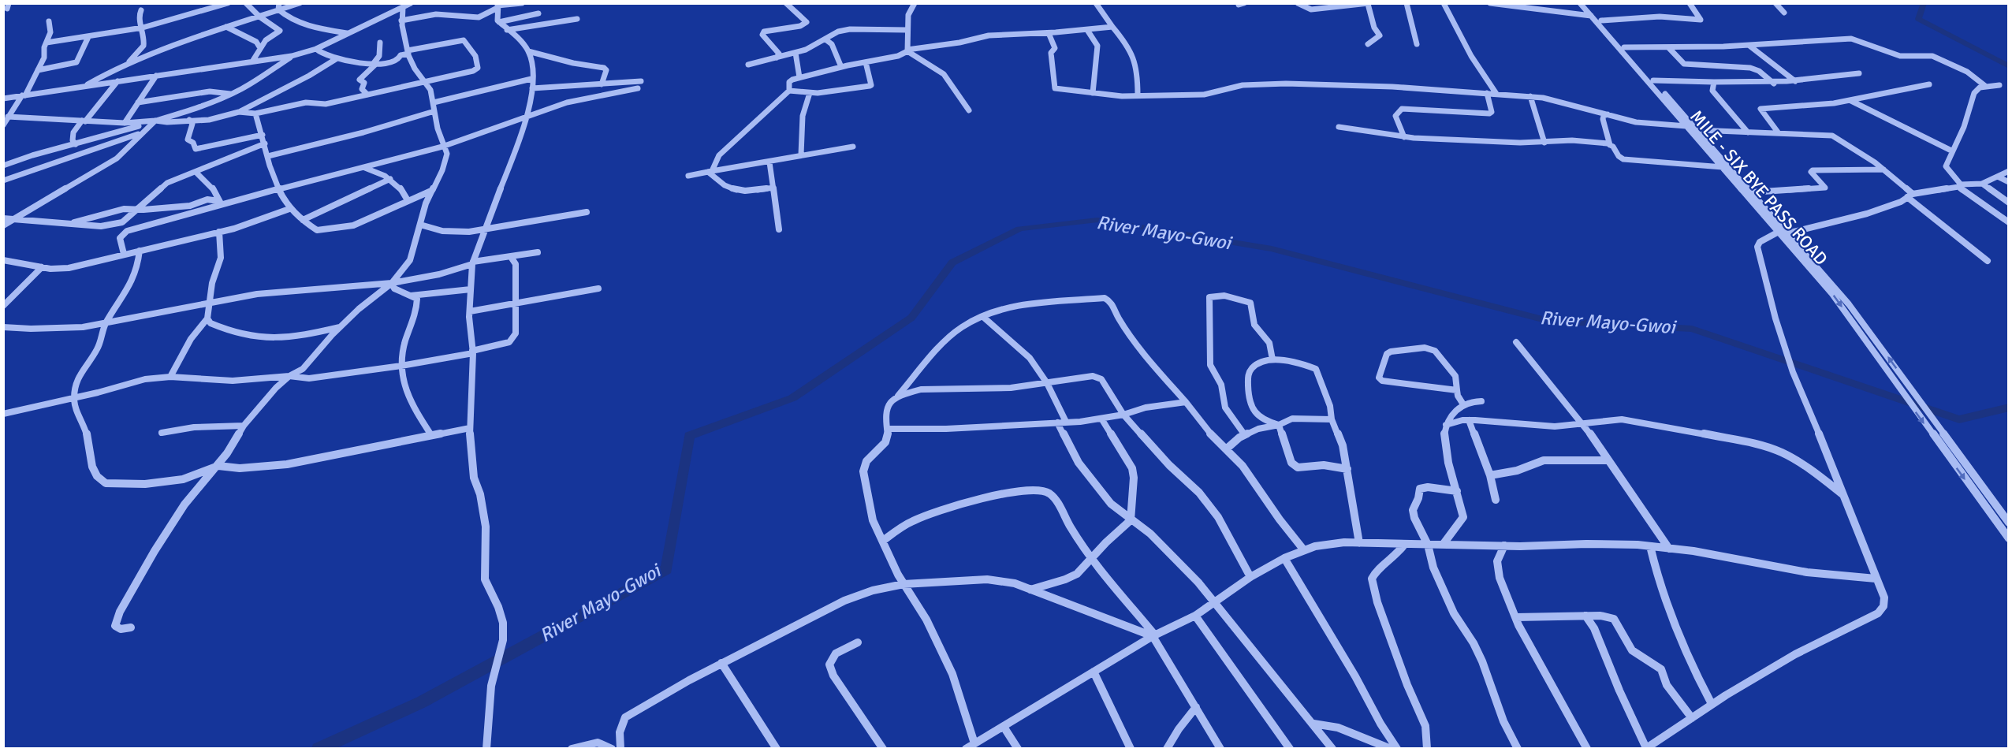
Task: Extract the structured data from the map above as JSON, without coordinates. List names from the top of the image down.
{
  "streets": {
    "street": ["MILE - SIX BYE PASS ROAD"]
  },
  "water": ["River Mayo-Gwoi"]
}
